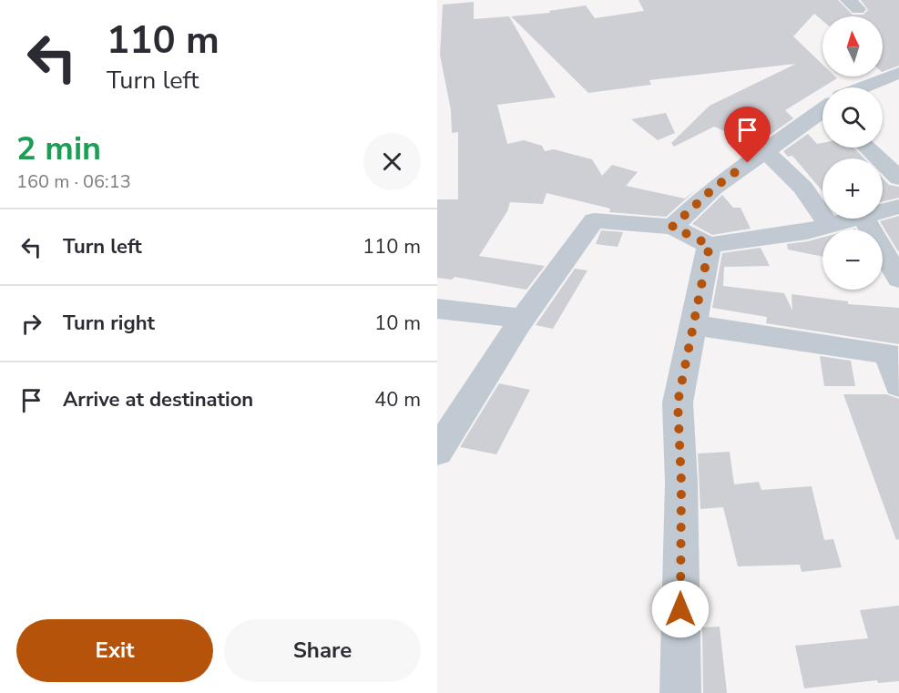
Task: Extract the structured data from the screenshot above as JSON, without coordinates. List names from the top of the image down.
{
  "north": "top",
  "page": {
    "turn": ["110 m", "Turn left"],
    "map_buttons": ["+", "−"],
    "heading": ["2 min", "160 m · 06:13"],
    "list": [
      {
        "name": "Turn left",
        "value": "110 m"
      },
      {
        "name": "Turn right",
        "value": "10 m"
      },
      {
        "name": "Arrive at destination",
        "value": "40 m"
      }
    ],
    "buttons": ["Exit", "Share"]
  }
}
